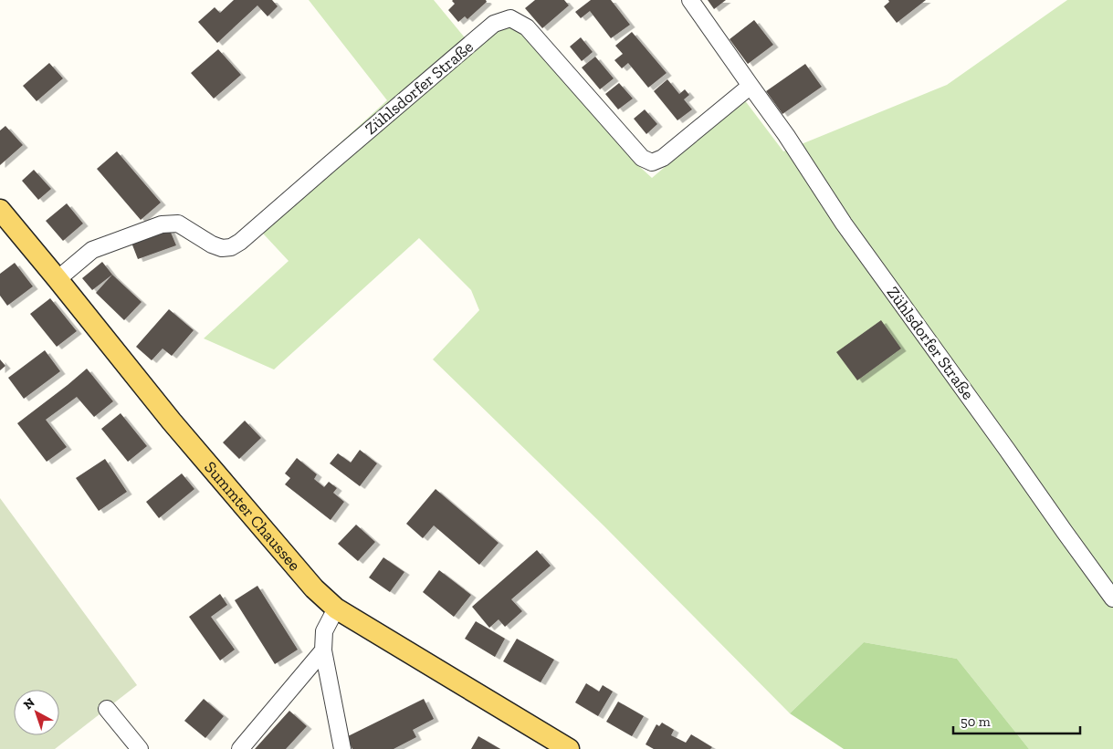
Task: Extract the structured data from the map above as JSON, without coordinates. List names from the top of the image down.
{
  "streets": {
    "main road": ["Summter Chaussee"],
    "street": ["Zühlsdorfer Straße"]
  },
  "crossings": [
    ["Zühlsdorfer Straße", "Summter Chaussee"]
  ],
  "scale_bar": "50 m",
  "north": "top left"
}
